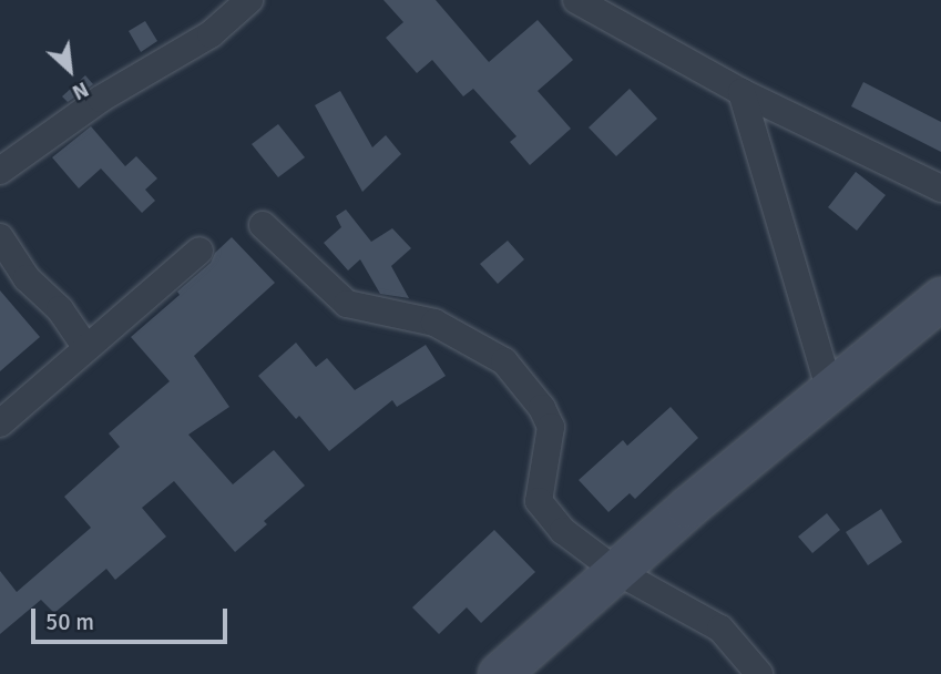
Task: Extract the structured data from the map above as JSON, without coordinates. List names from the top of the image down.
{
  "scale_bar": "50 m",
  "north": "bottom right"
}
